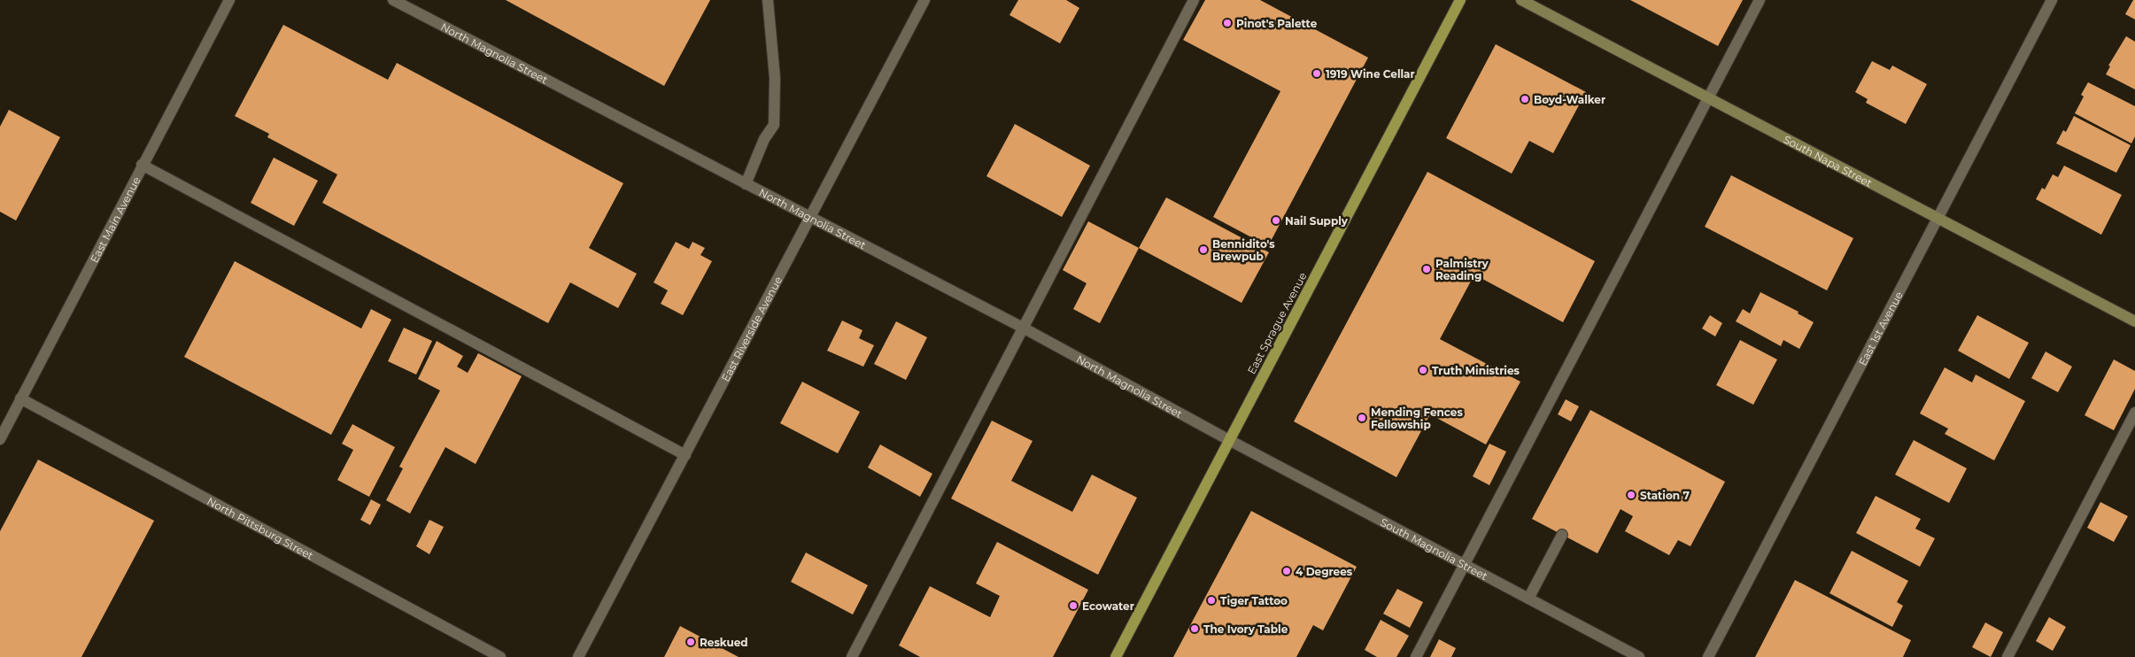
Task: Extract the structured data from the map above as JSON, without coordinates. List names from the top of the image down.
{
  "streets": {
    "main road": ["East Sprague Avenue"],
    "street": [
      "North Magnolia Street",
      "South Napa Street",
      "East Main Avenue",
      "East Riverside Avenue",
      "East 1st Avenue",
      "North Pittsburg Street",
      "South Magnolia Street"
    ]
  },
  "crossings": [
    ["North Magnolia Street", "East Sprague Avenue"],
    ["North Magnolia Street", "East Riverside Avenue"],
    ["North Magnolia Street", "South Magnolia Street"],
    ["South Napa Street", "East 1st Avenue"],
    ["East Main Avenue", "North Pittsburg Street"],
    ["East Sprague Avenue", "South Magnolia Street"]
  ],
  "places": [
    "Pinot's Palette",
    "1919 Wine Cellar",
    "Boyd-Walker",
    "Nail Supply",
    "Bennidito's Brewpub",
    "Palmistry Reading",
    "Truth Ministries",
    "Mending Fences Fellowship",
    "Station 7",
    "4 Degrees",
    "Tiger Tattoo",
    "Ecowater",
    "The Ivory Table",
    "Reskued"
  ]
}
